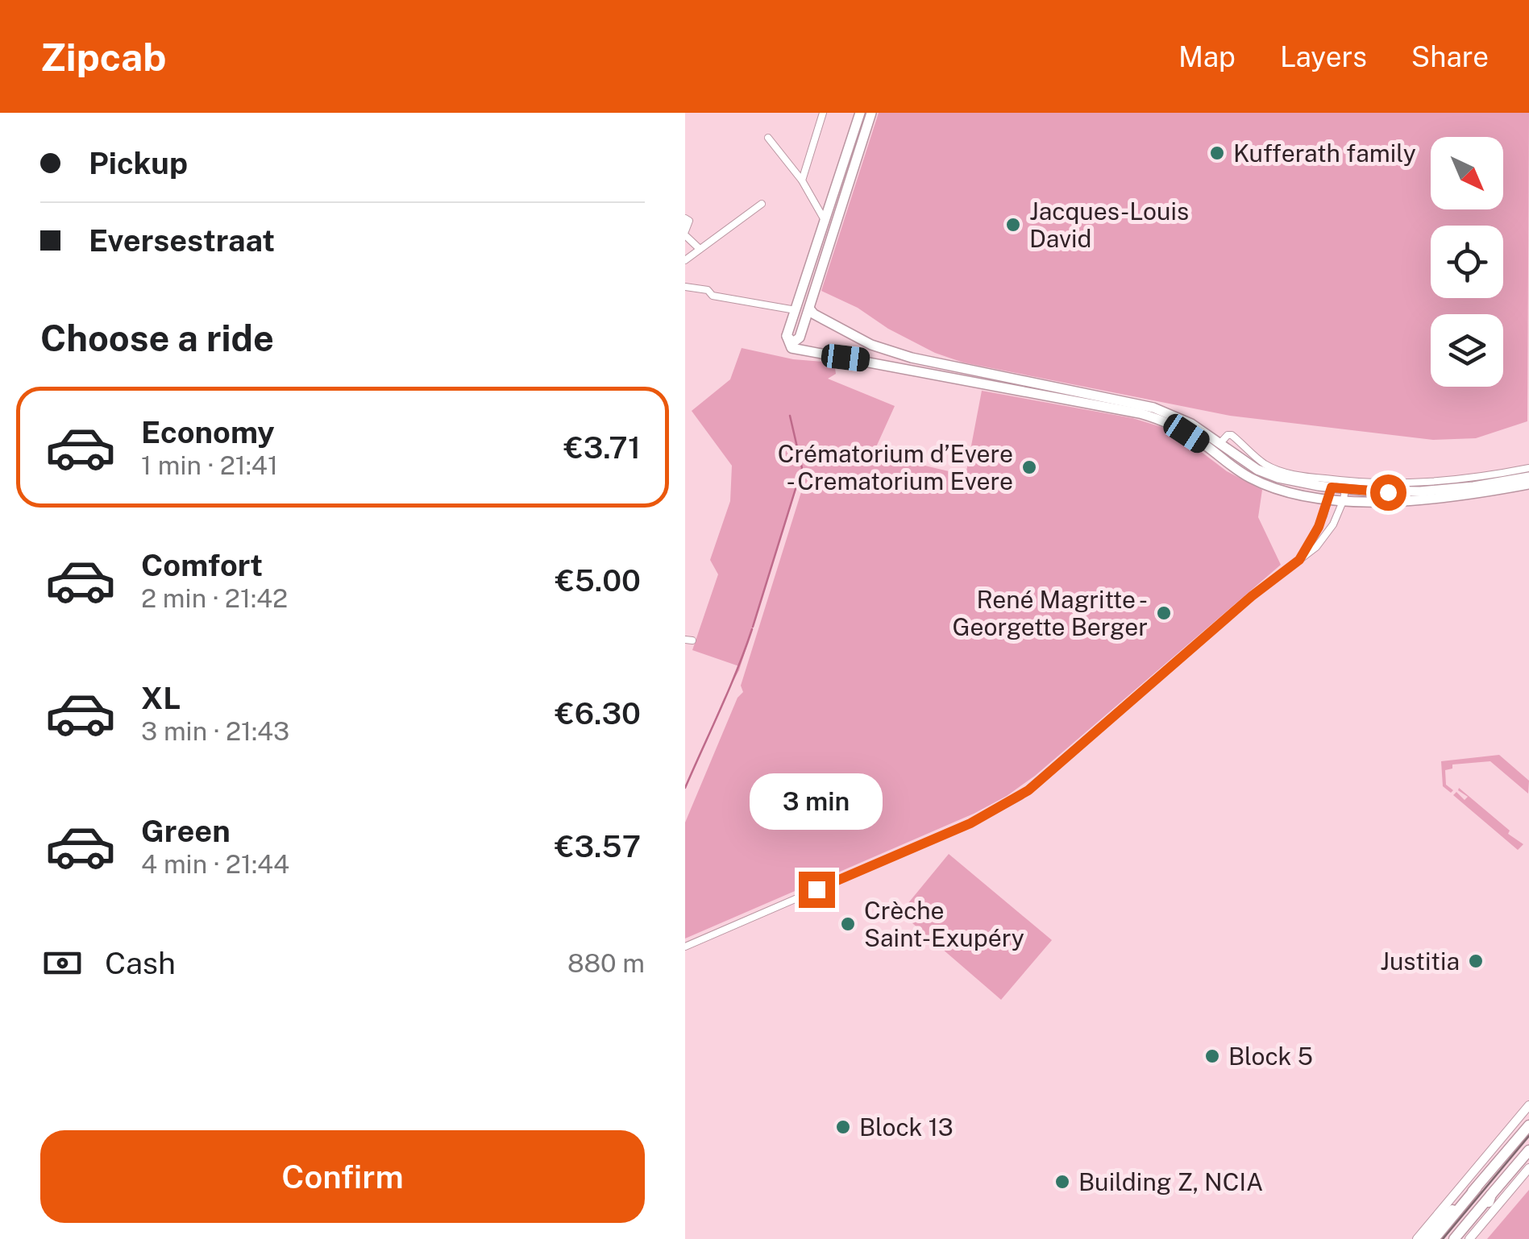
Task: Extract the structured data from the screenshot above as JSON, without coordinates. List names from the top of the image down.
{
  "places": [
    "Kufferath family",
    "Jacques-Louis David",
    "Crématorium d’Evere - Crematorium Evere",
    "René Magritte - Georgette Berger",
    "Crèche Saint-Exupéry",
    "Justitia",
    "Block 5",
    "Block 13",
    "Building Z, NCIA"
  ],
  "north": "bottom right",
  "page": {
    "header": "Zipcab",
    "nav": ["Map", "Layers", "Share"],
    "banner": ["Pickup", "Eversestraat"],
    "heading": "Choose a ride",
    "list": [
      {
        "name": "Economy",
        "note": "1 min · 21:41",
        "value": "€3.71"
      },
      {
        "name": "Comfort",
        "note": "2 min · 21:42",
        "value": "€5.00"
      },
      {
        "name": "XL",
        "note": "3 min · 21:43",
        "value": "€6.30"
      },
      {
        "name": "Green",
        "note": "4 min · 21:44",
        "value": "€3.57"
      }
    ],
    "bubble": "3 min",
    "pay": ["Cash", "880 m"],
    "buttons": "Confirm"
  }
}
